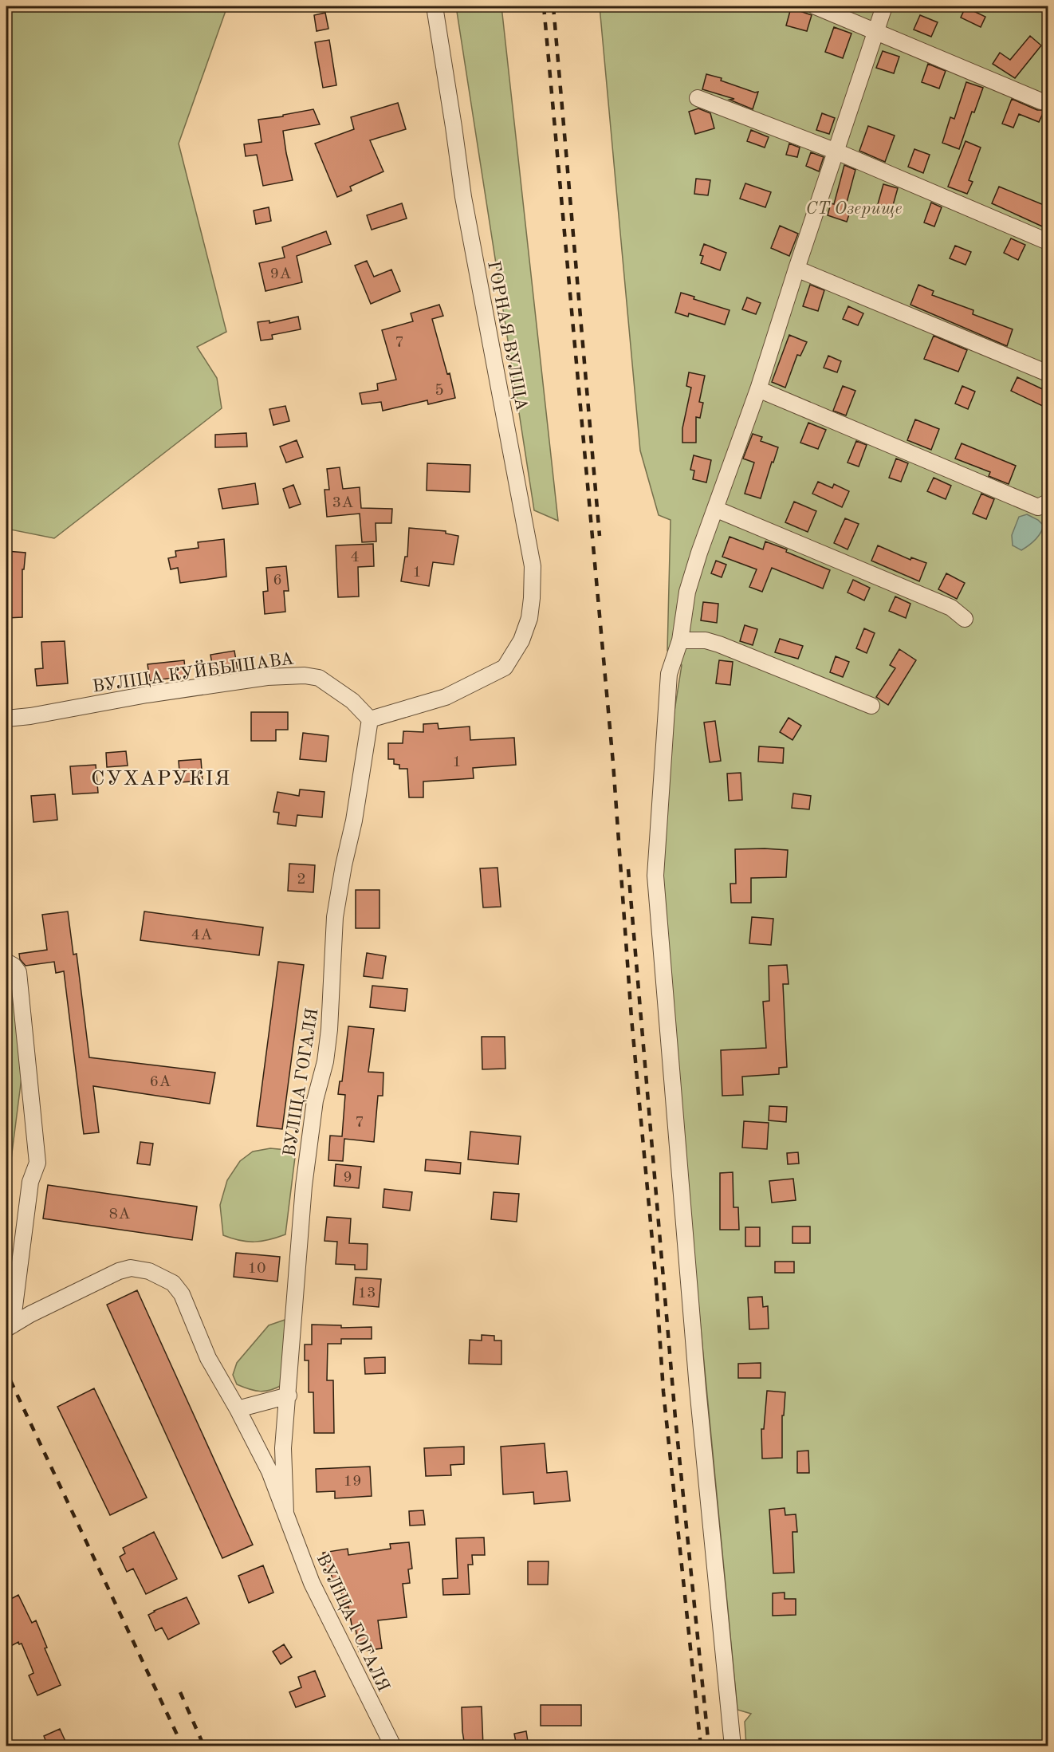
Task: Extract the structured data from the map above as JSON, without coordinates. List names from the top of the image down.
{
  "streets": {
    "street": ["ГОРНАЯ ВУЛІЦА", "ВУЛІЦА КУЙБЫШАВА", "ВУЛІЦА ГОГАЛЯ"]
  },
  "crossings": [
    ["ГОРНАЯ ВУЛІЦА", "ВУЛІЦА КУЙБЫШАВА"],
    ["ГОРНАЯ ВУЛІЦА", "ВУЛІЦА ГОГАЛЯ"],
    ["ВУЛІЦА КУЙБЫШАВА", "ВУЛІЦА ГОГАЛЯ"]
  ],
  "districts": ["СУХАРУКІЯ"],
  "parks": ["СТ Озерище"],
  "house_numbers": [
    "9А",
    "7",
    "5",
    "3А",
    "4",
    "1",
    "6",
    "1",
    "2",
    "4А",
    "6А",
    "7",
    "9",
    "8А",
    "10",
    "13",
    "19"
  ]
}
